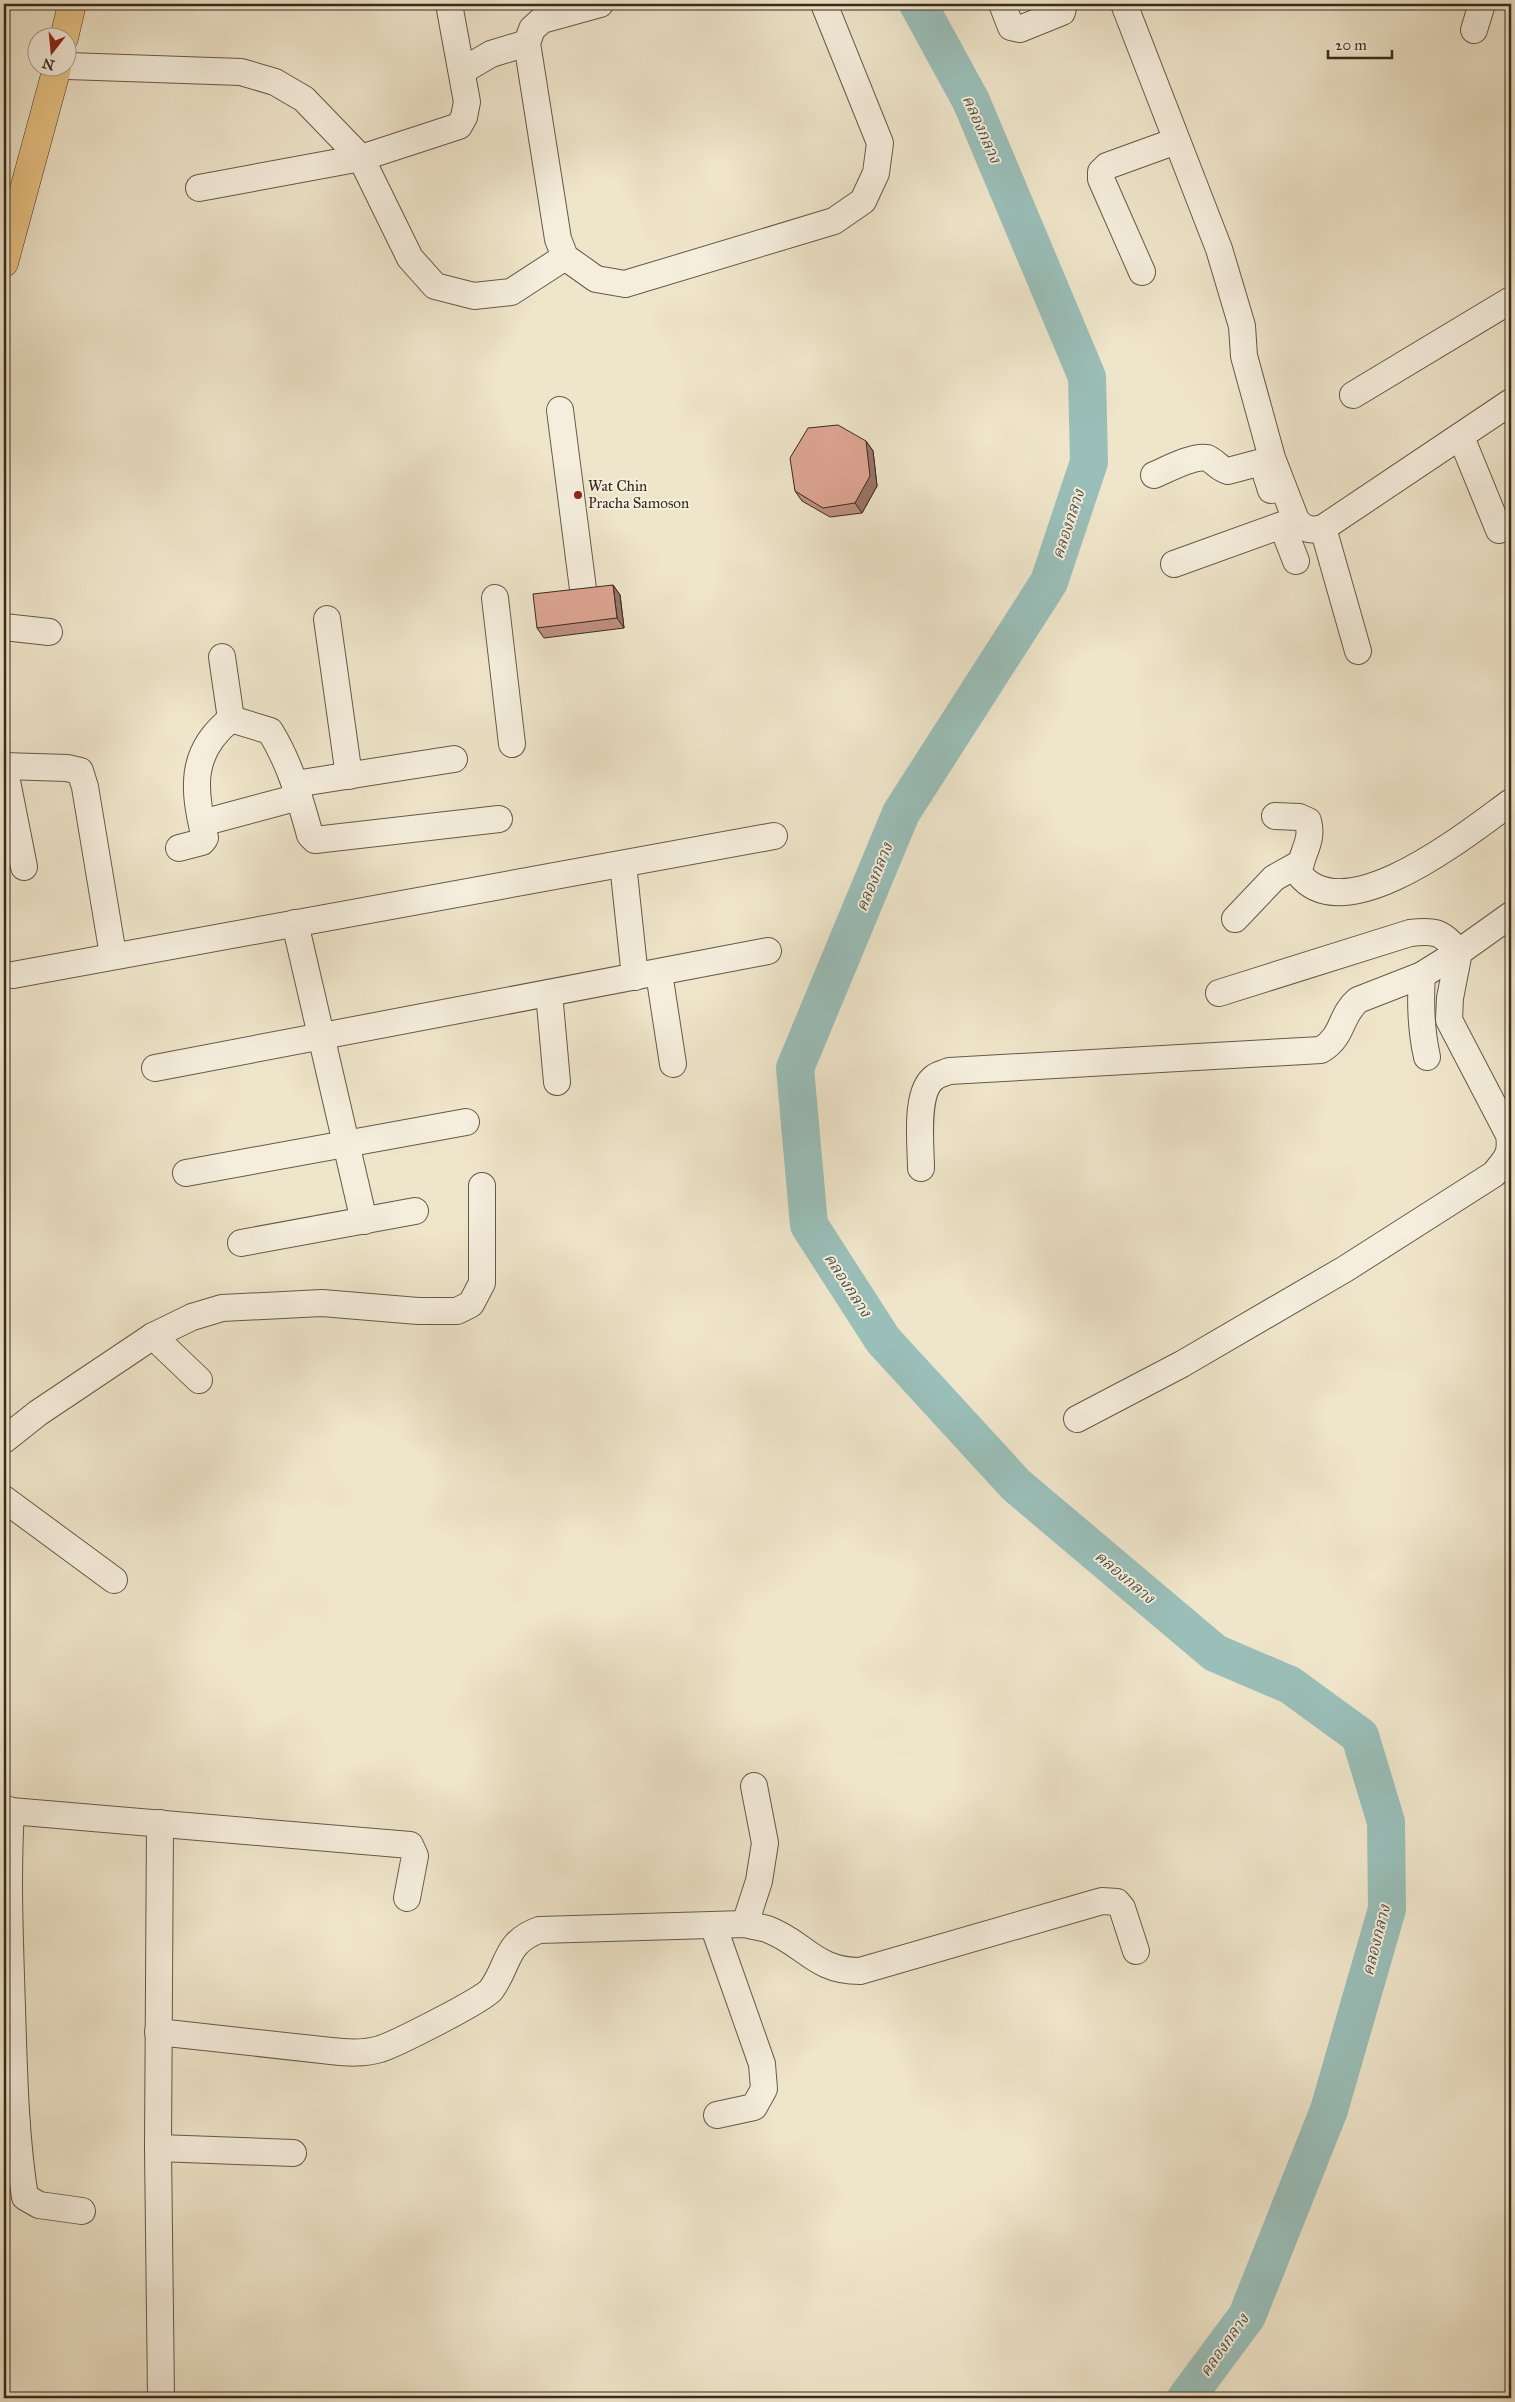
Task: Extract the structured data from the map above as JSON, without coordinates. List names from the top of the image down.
{
  "water": ["คลองกลาง"],
  "places": ["Wat Chin Pracha Samoson"],
  "scale_bar": "20 m",
  "north": "bottom"
}
